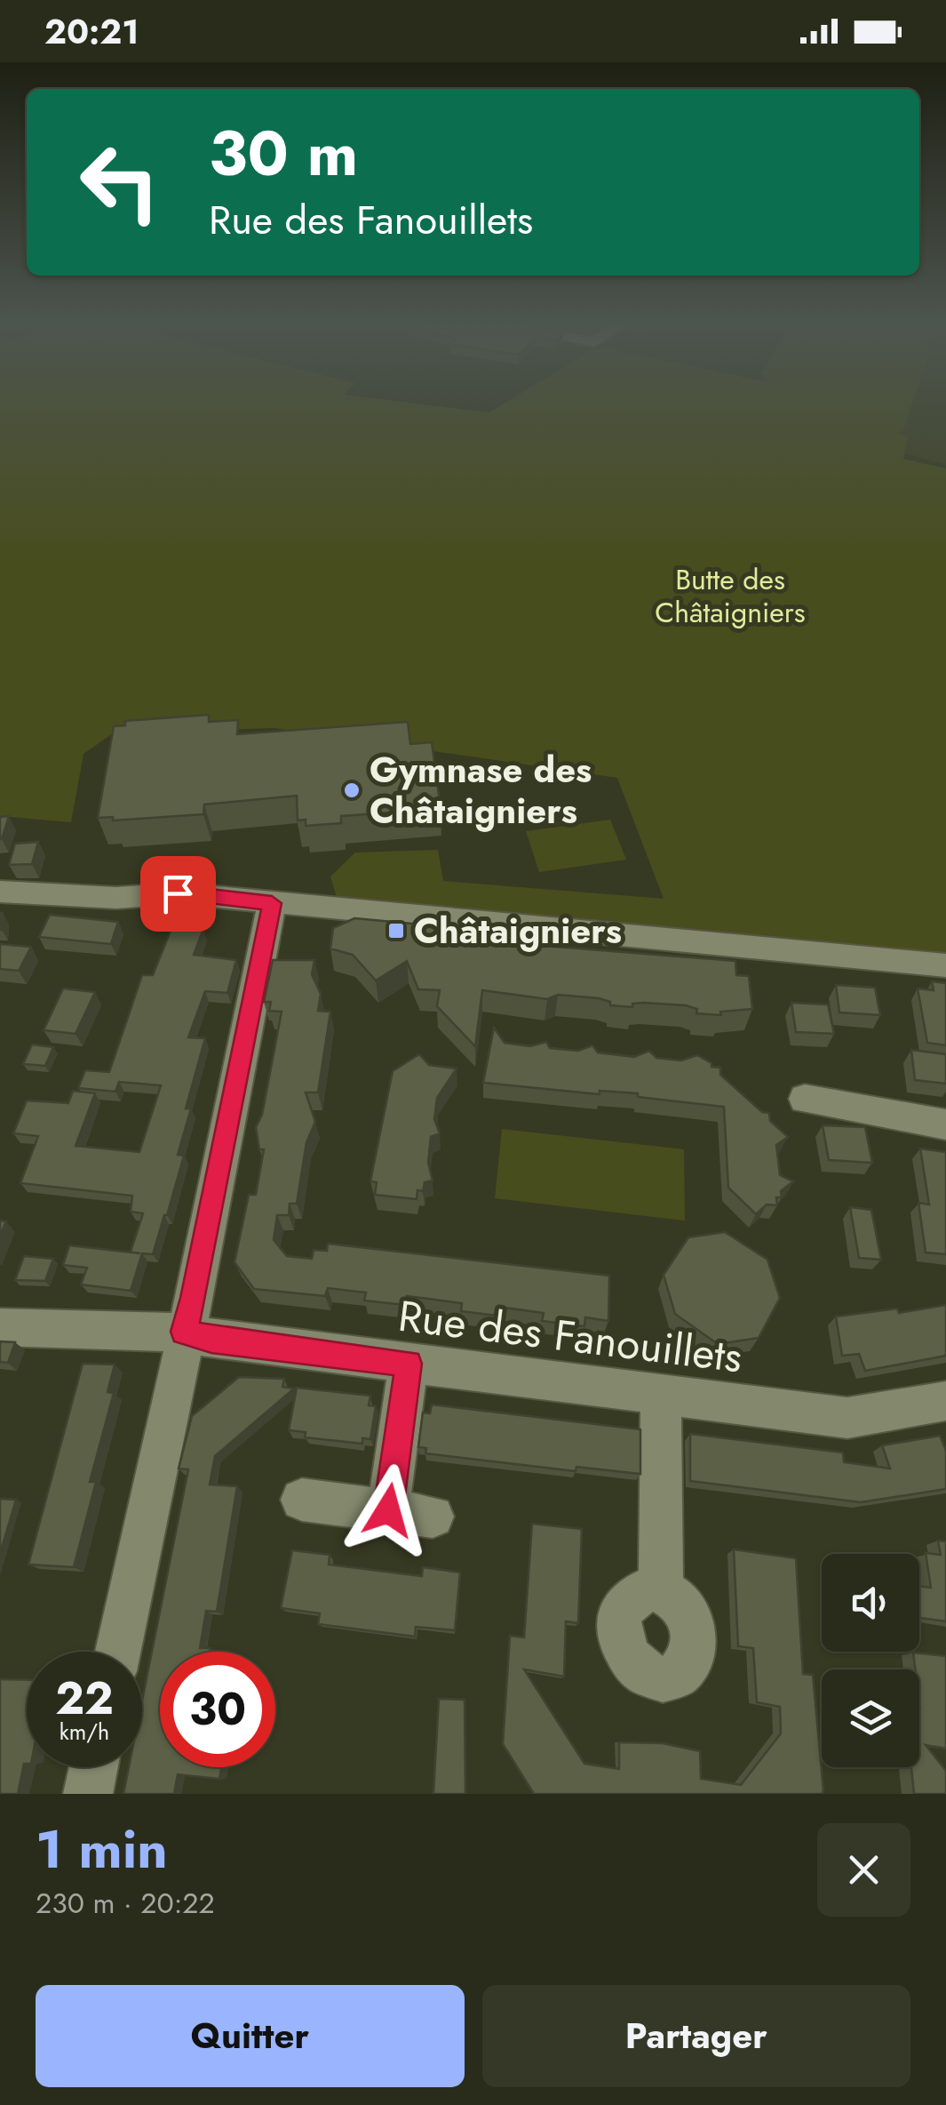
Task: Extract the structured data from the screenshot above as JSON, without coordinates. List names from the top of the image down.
{
  "streets": {
    "street": ["Rue des Fanouillets"]
  },
  "parks": ["Butte des Châtaigniers"],
  "places": {
    "other": ["Gymnase des Châtaigniers"],
    "transit": ["Châtaigniers"]
  },
  "page": {
    "status": "20:21",
    "turn": ["30 m", "Rue des Fanouillets"],
    "speed": "22 km/h",
    "limit": "30",
    "heading": ["1 min", "230 m · 20:22"],
    "buttons": ["Quitter", "Partager"]
  }
}
